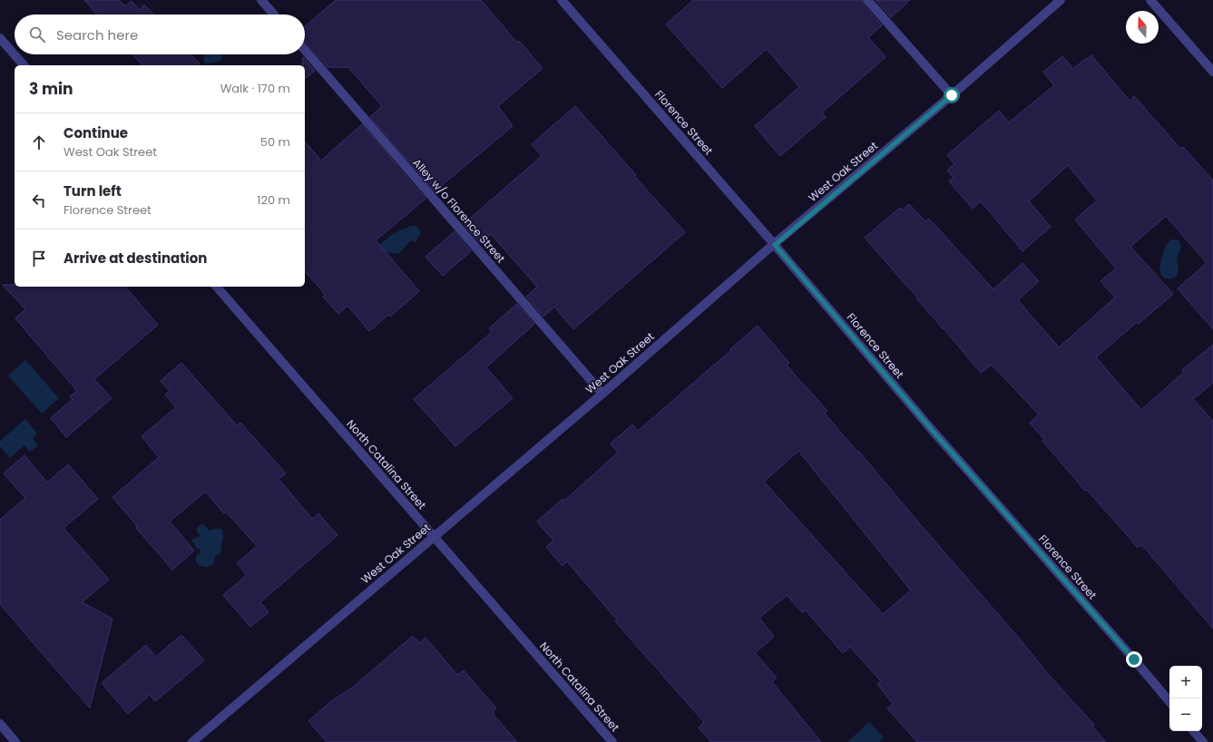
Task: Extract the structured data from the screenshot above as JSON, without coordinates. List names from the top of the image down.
{
  "streets": {
    "street": [
      "Florence Street",
      "West Oak Street",
      "Alley w/o Florence Street",
      "North Catalina Street"
    ]
  },
  "crossings": [
    ["Florence Street", "West Oak Street"],
    ["West Oak Street", "Alley w/o Florence Street"],
    ["West Oak Street", "North Catalina Street"]
  ],
  "north": "top",
  "page": {
    "search": "Search here",
    "heading": ["3 min", "Walk · 170 m"],
    "list": [
      ["Continue", "West Oak Street", "50 m"],
      ["Turn left", "Florence Street", "120 m"],
      "Arrive at destination"
    ],
    "map_buttons": ["+", "−"]
  }
}
